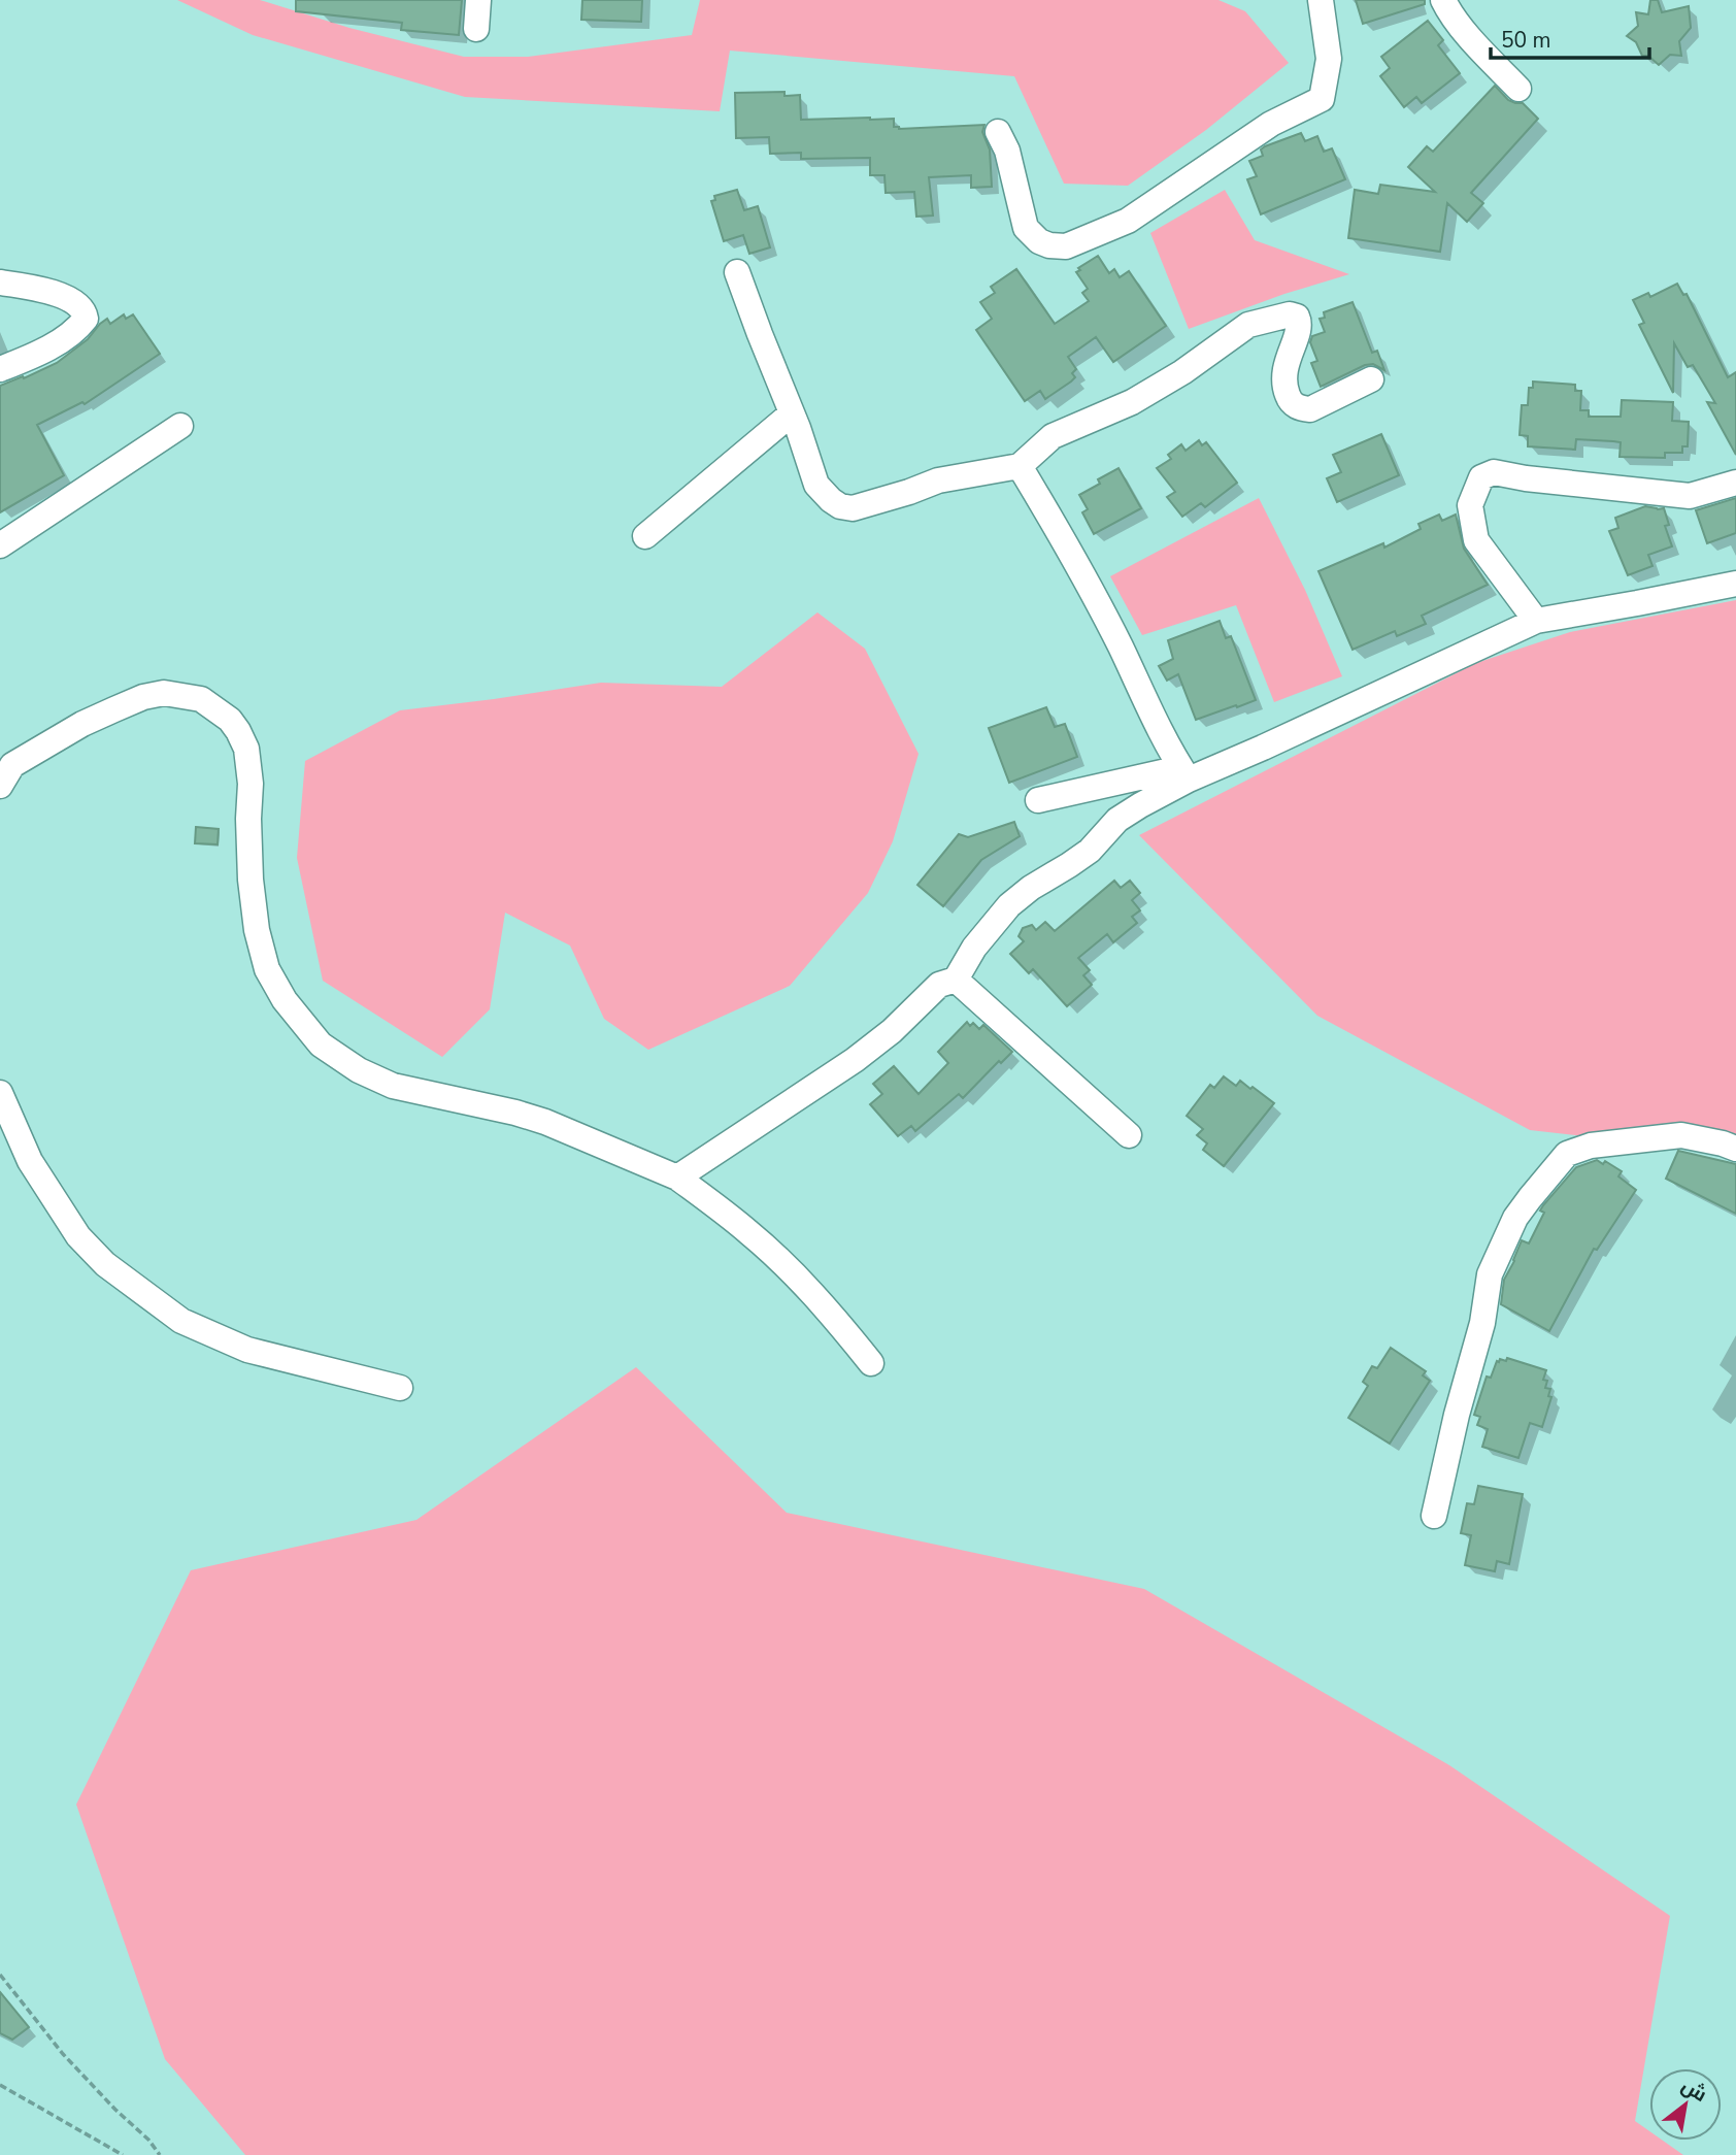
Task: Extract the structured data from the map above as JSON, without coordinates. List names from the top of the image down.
{
  "scale_bar": "50 m",
  "north": "top right"
}
